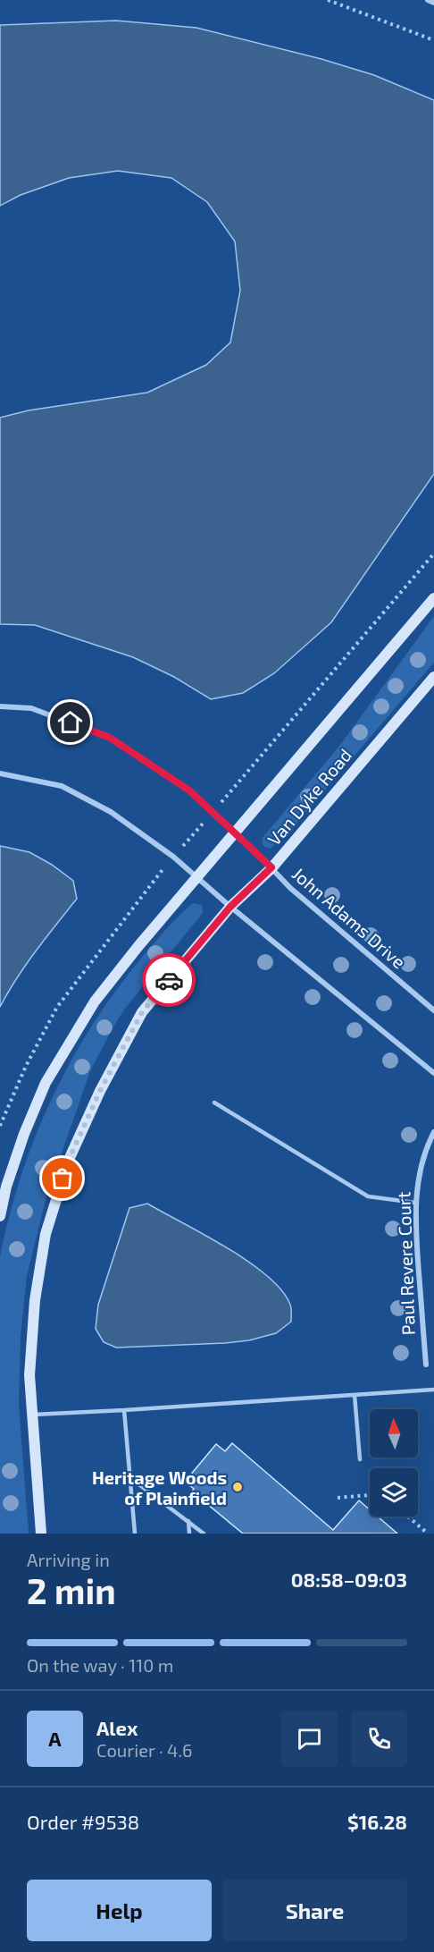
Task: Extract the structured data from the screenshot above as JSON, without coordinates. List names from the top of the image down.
{
  "streets": {
    "street": ["Van Dyke Road", "John Adams Drive", "Paul Revere Court"]
  },
  "crossings": [
    ["Van Dyke Road", "John Adams Drive"]
  ],
  "places": ["Heritage Woods of Plainfield"],
  "north": "top",
  "page": {
    "heading": ["2 min", "Arriving in", "08:58–09:03"],
    "panel": [
      "Alex",
      "Courier · 4.6",
      "Order #9538",
      "$16.28"
    ],
    "bar": "On the way · 110 m",
    "round": "A",
    "buttons": ["Help", "Share"]
  }
}
